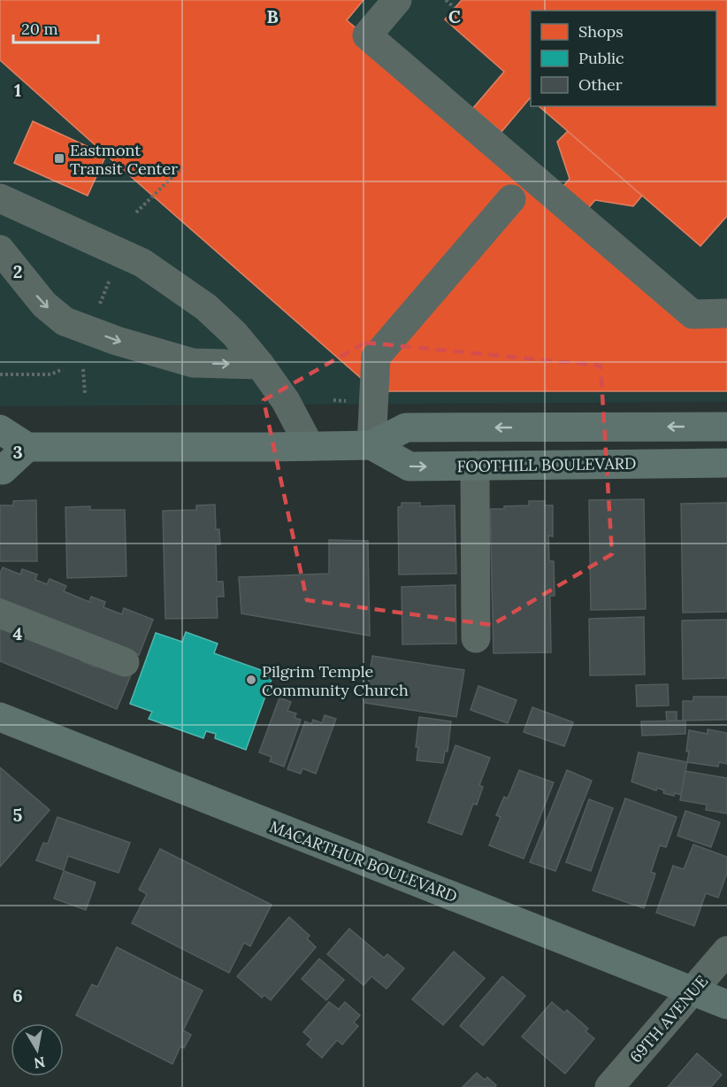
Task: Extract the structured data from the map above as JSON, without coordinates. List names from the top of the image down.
{
  "streets": {
    "main road": ["FOOTHILL BOULEVARD", "MACARTHUR BOULEVARD"],
    "street": ["69TH AVENUE"]
  },
  "crossings": [
    ["MACARTHUR BOULEVARD", "69TH AVENUE"]
  ],
  "places": {
    "transit": ["Eastmont Transit Center"],
    "other": ["Pilgrim Temple Community Church"]
  },
  "legend": ["Shops", "Public", "Other"],
  "scale_bar": "20 m",
  "north": "bottom",
  "grid": {
    "columns": ["B", "C"],
    "rows": [
      "1",
      "2",
      "3",
      "4",
      "5",
      "6"
    ]
  }
}
